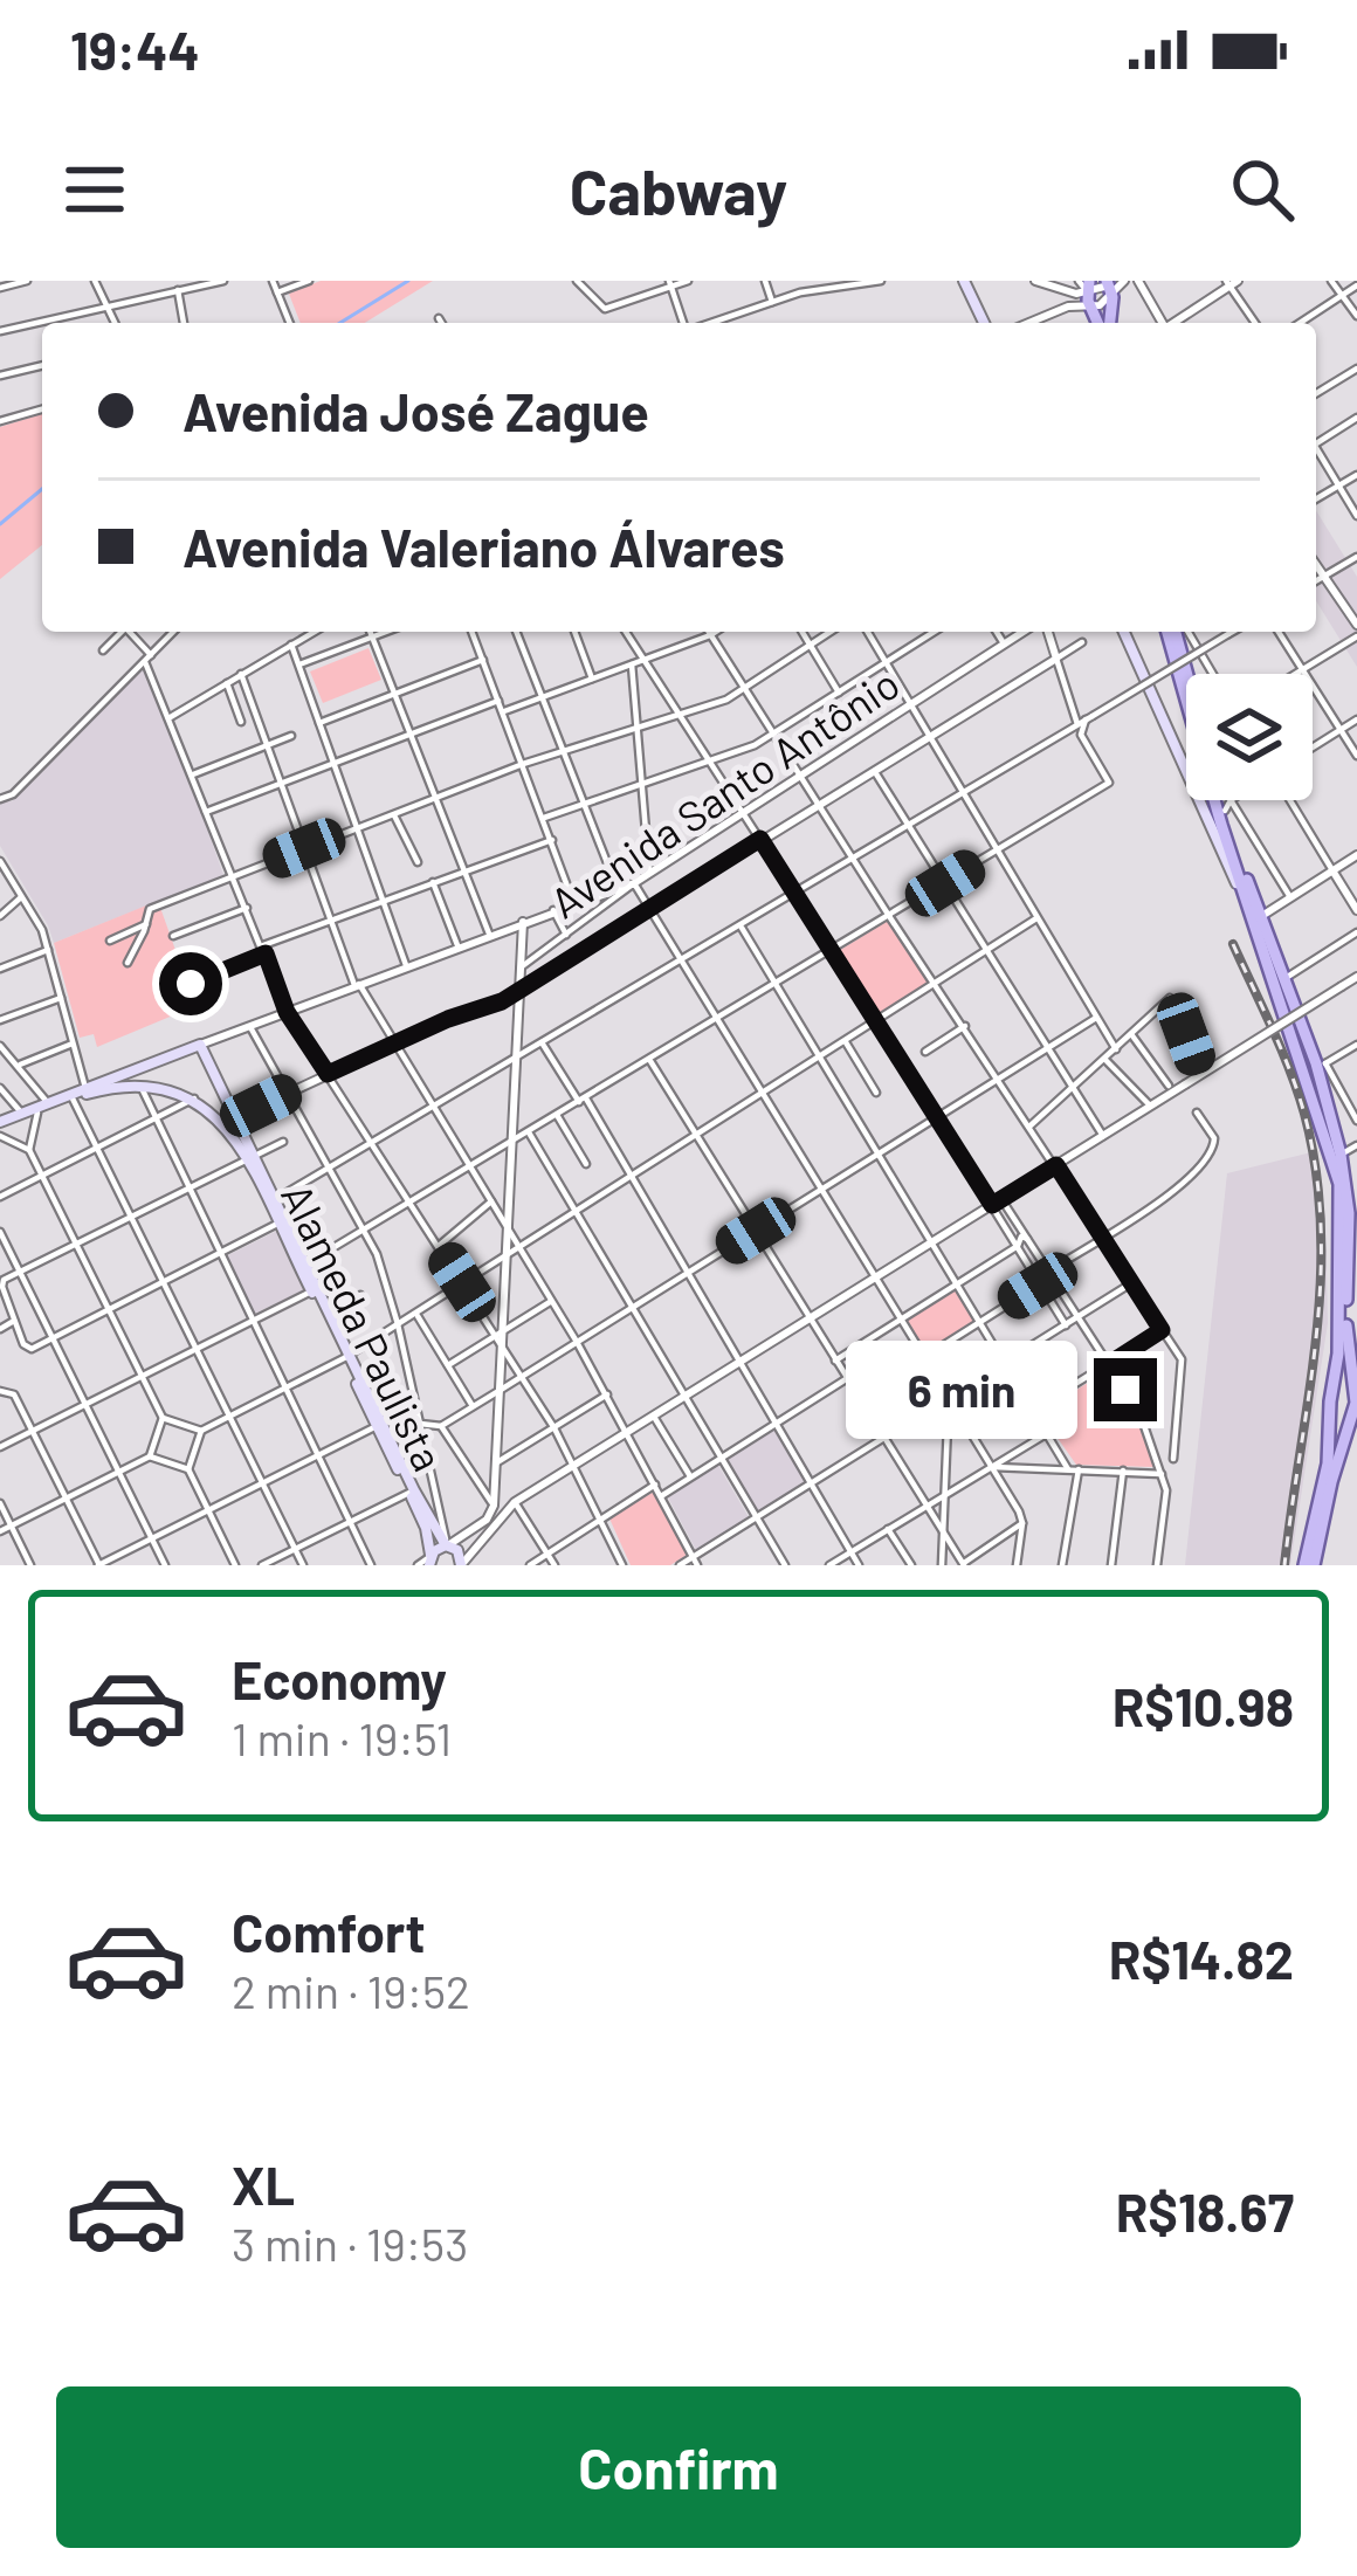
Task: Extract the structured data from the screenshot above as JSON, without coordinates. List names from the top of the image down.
{
  "streets": {
    "main road": ["Alameda Paulista"],
    "street": ["Avenida Santo Antônio"]
  },
  "page": {
    "status": "19:44",
    "header": "Cabway",
    "banner": ["Avenida José Zague", "Avenida Valeriano Álvares"],
    "bubble": "6 min",
    "list": [
      {
        "name": "Economy",
        "note": "1 min · 19:51",
        "value": "R$10.98"
      },
      {
        "name": "Comfort",
        "note": "2 min · 19:52",
        "value": "R$14.82"
      },
      {
        "name": "XL",
        "note": "3 min · 19:53",
        "value": "R$18.67"
      }
    ],
    "buttons": "Confirm"
  }
}
